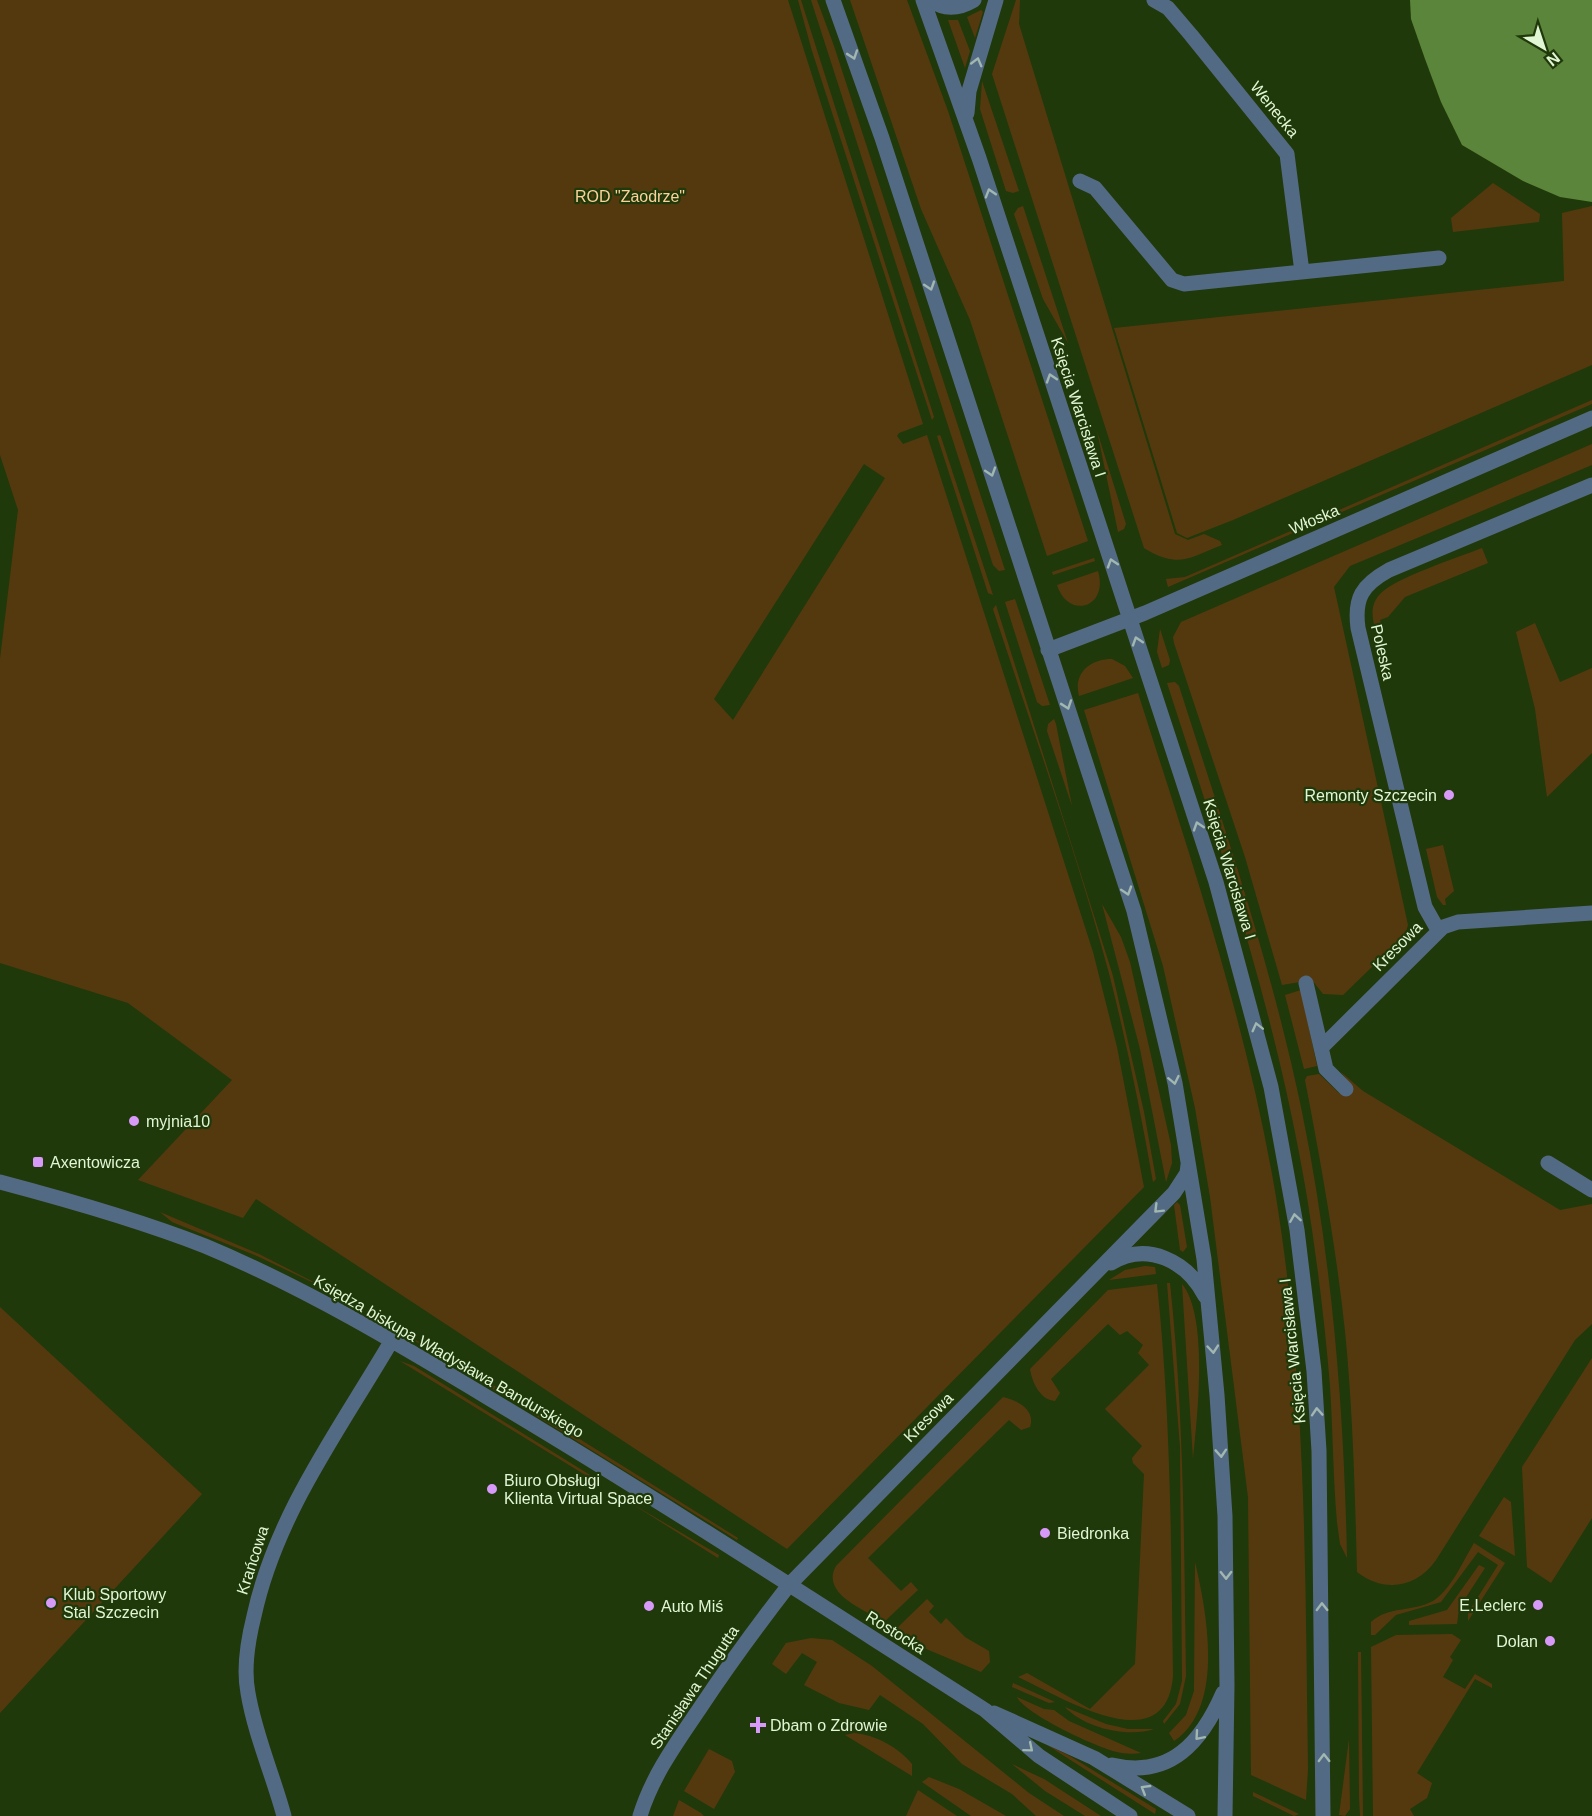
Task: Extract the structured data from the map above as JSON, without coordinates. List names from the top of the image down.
{
  "streets": {
    "street": [
      "Wenecka",
      "Księcia Warcisława I",
      "Włoska",
      "Poleska",
      "Kresowa",
      "Księdza biskupa Władysława Bandurskiego",
      "Krańcowa",
      "Rostocka",
      "Stanisława Thugutta"
    ]
  },
  "crossings": [
    ["Księcia Warcisława I", "Włoska"],
    ["Poleska", "Kresowa"],
    ["Kresowa", "Księdza biskupa Władysława Bandurskiego"],
    ["Kresowa", "Rostocka"],
    ["Kresowa", "Stanisława Thugutta"],
    ["Księdza biskupa Władysława Bandurskiego", "Krańcowa"],
    ["Księdza biskupa Władysława Bandurskiego", "Rostocka"],
    ["Księdza biskupa Władysława Bandurskiego", "Stanisława Thugutta"],
    ["Rostocka", "Stanisława Thugutta"]
  ],
  "parks": ["ROD \"Zaodrze\""],
  "places": {
    "other": [
      "Remonty Szczecin",
      "myjnia10",
      "Biuro Obsługi Klienta Virtual Space",
      "Biedronka",
      "Klub Sportowy Stal Szczecin",
      "E.Leclerc",
      "Auto Miś",
      "Dolan"
    ],
    "transit": ["Axentowicza"],
    "health": ["Dbam o Zdrowie"]
  },
  "north": "bottom right"
}
